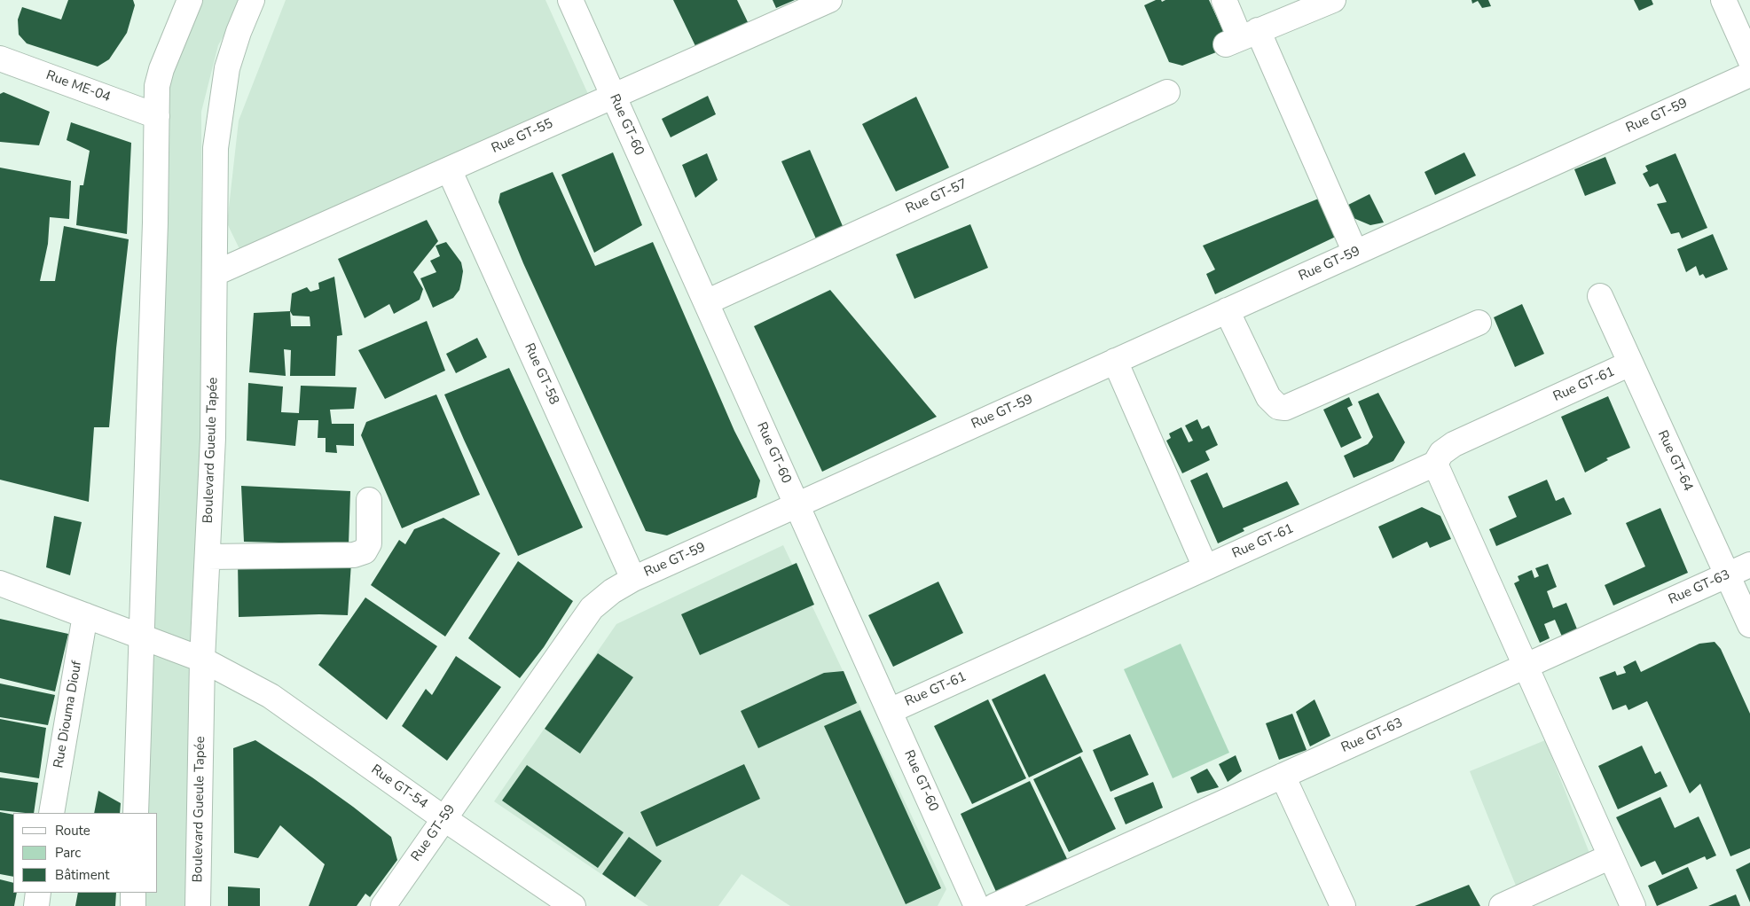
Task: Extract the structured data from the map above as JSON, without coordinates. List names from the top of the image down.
{
  "streets": {
    "street": [
      "Rue ME-04",
      "Rue GT-59",
      "Rue GT-60",
      "Rue GT-55",
      "Rue GT-57",
      "Rue GT-58",
      "Rue GT-61",
      "Boulevard Gueule Tapée",
      "Rue GT-64",
      "Rue GT-63",
      "Rue Diouma Diouf",
      "Rue GT-54"
    ]
  },
  "crossings": [
    ["Rue GT-59", "Rue GT-60"],
    ["Rue GT-59", "Rue GT-58"],
    ["Rue GT-59", "Rue GT-54"],
    ["Rue GT-60", "Rue GT-55"],
    ["Rue GT-60", "Rue GT-57"],
    ["Rue GT-60", "Rue GT-61"],
    ["Rue GT-55", "Rue GT-58"],
    ["Rue GT-55", "Boulevard Gueule Tapée"],
    ["Rue GT-61", "Rue GT-64"],
    ["Boulevard Gueule Tapée", "Rue GT-54"],
    ["Rue GT-64", "Rue GT-63"]
  ],
  "legend": ["Route", "Parc", "Bâtiment"]
}
